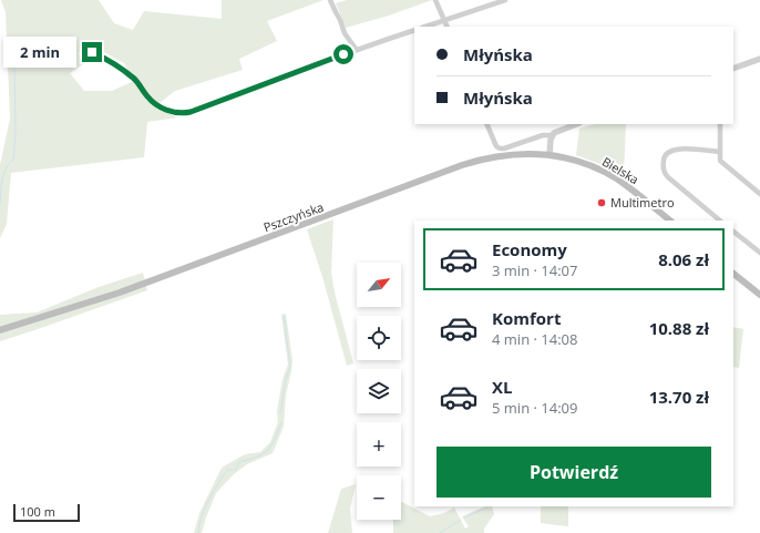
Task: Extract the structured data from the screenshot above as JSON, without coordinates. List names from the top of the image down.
{
  "streets": {
    "main road": ["Bielska", "Pszczyńska"]
  },
  "crossings": [
    ["Bielska", "Pszczyńska"]
  ],
  "places": ["Multimetro"],
  "scale_bar": "100 m",
  "north": "top right",
  "page": {
    "banner": ["Młyńska", "Młyńska"],
    "bubble": "2 min",
    "list": [
      {
        "name": "Economy",
        "note": "3 min · 14:07",
        "value": "8.06 zł"
      },
      {
        "name": "Komfort",
        "note": "4 min · 14:08",
        "value": "10.88 zł"
      },
      {
        "name": "XL",
        "note": "5 min · 14:09",
        "value": "13.70 zł"
      }
    ],
    "map_buttons": ["+", "−"],
    "buttons": "Potwierdź",
    "scale": "100 m"
  }
}
